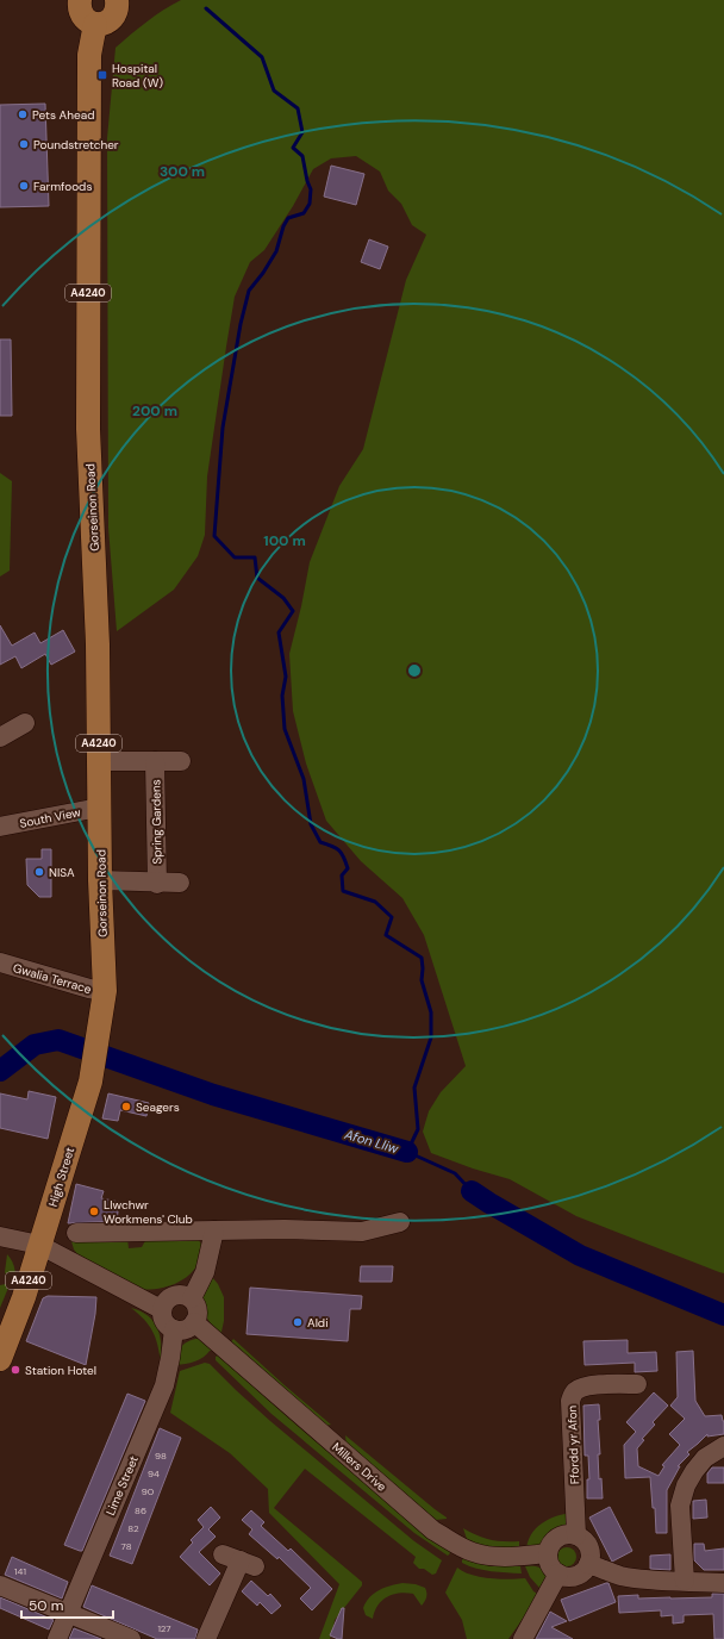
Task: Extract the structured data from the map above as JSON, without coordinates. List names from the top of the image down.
{
  "streets": {
    "main road": ["A4240", "Gorseinon Road", "High Street"],
    "street": [
      "South View",
      "Spring Gardens",
      "Gwalia Terrace",
      "Ffordd yr Afon",
      "Millers Drive",
      "Lime Street"
    ]
  },
  "crossings": [
    ["Gorseinon Road", "South View"],
    ["Gorseinon Road", "Spring Gardens"],
    ["Gorseinon Road", "Gwalia Terrace"],
    ["Gorseinon Road", "High Street"],
    ["Gwalia Terrace", "High Street"],
    ["Ffordd yr Afon", "Millers Drive"],
    ["Millers Drive", "Lime Street"]
  ],
  "water": ["Afon Lliw"],
  "places": {
    "transit": ["Hospital Road (W)"],
    "other": [
      "Pets Ahead",
      "Poundstretcher",
      "Farmfoods",
      "NISA",
      "Seagers",
      "Llwchwr Workmens' Club",
      "Aldi",
      "Station Hotel"
    ]
  },
  "house_numbers": [
    "98",
    "94",
    "90",
    "86",
    "82",
    "78",
    "141",
    "127"
  ],
  "scale_bar": "50 m",
  "rings": ["300 m", "200 m", "100 m"]
}
